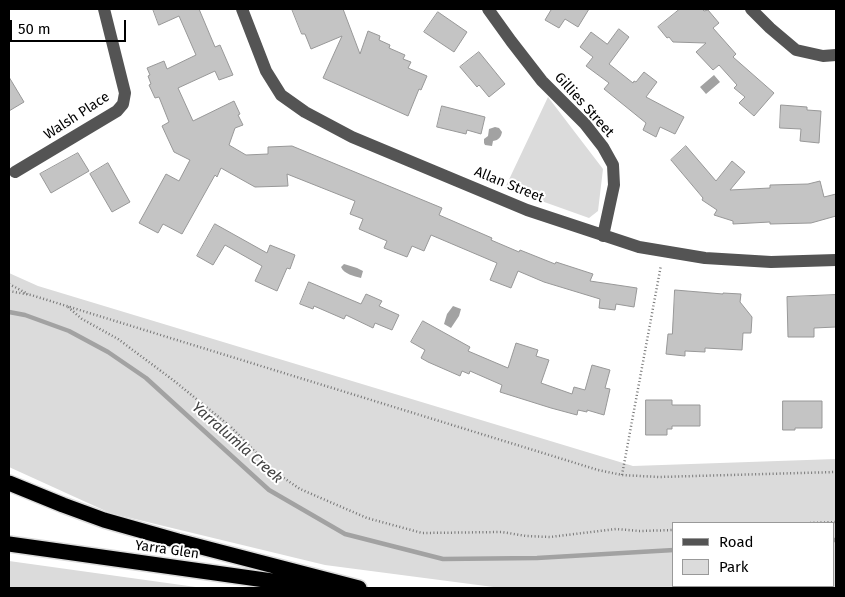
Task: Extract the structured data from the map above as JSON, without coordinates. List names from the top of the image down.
{
  "streets": {
    "highway": ["Yarra Glen"],
    "street": ["Gillies Street", "Walsh Place", "Allan Street"]
  },
  "crossings": [
    ["Gillies Street", "Allan Street"]
  ],
  "water": ["Yarralumla Creek"],
  "legend": ["Road", "Park"],
  "scale_bar": "50 m"
}
